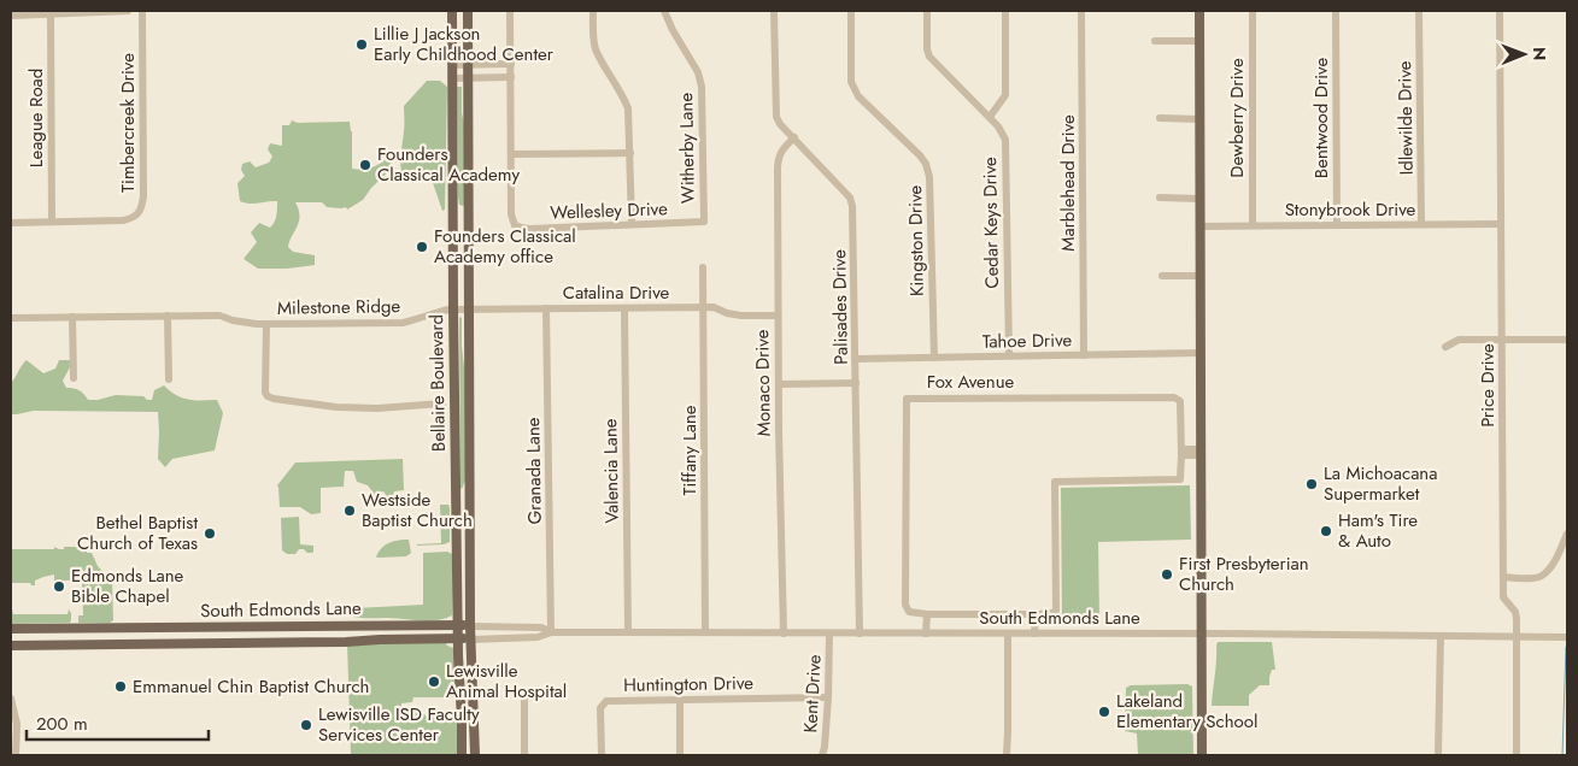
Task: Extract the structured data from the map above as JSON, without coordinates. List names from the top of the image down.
{
  "streets": {
    "main road": ["Bellaire Boulevard", "South Edmonds Lane"],
    "street": [
      "League Road",
      "Dewberry Drive",
      "Bentwood Drive",
      "Idlewilde Drive",
      "Timbercreek Drive",
      "Witherby Lane",
      "Marblehead Drive",
      "Stonybrook Drive",
      "Wellesley Drive",
      "Cedar Keys Drive",
      "Kingston Drive",
      "Catalina Drive",
      "Milestone Ridge",
      "Palisades Drive",
      "Tahoe Drive",
      "Fox Avenue",
      "Monaco Drive",
      "Price Drive",
      "Tiffany Lane",
      "Granada Lane",
      "Valencia Lane",
      "Huntington Drive",
      "Kent Drive"
    ]
  },
  "crossings": [
    ["League Road", "Timbercreek Drive"],
    ["Dewberry Drive", "Stonybrook Drive"],
    ["Bentwood Drive", "Stonybrook Drive"],
    ["Idlewilde Drive", "Stonybrook Drive"],
    ["Witherby Lane", "Wellesley Drive"],
    ["Marblehead Drive", "Tahoe Drive"],
    ["Stonybrook Drive", "Price Drive"],
    ["Cedar Keys Drive", "Tahoe Drive"],
    ["Kingston Drive", "Tahoe Drive"],
    ["Catalina Drive", "Milestone Ridge"],
    ["Catalina Drive", "Bellaire Boulevard"],
    ["Catalina Drive", "Monaco Drive"],
    ["Catalina Drive", "Tiffany Lane"],
    ["Catalina Drive", "Granada Lane"],
    ["Catalina Drive", "Valencia Lane"],
    ["Milestone Ridge", "Bellaire Boulevard"],
    ["Palisades Drive", "Tahoe Drive"],
    ["Palisades Drive", "Monaco Drive"],
    ["Palisades Drive", "South Edmonds Lane"],
    ["Bellaire Boulevard", "South Edmonds Lane"],
    ["Monaco Drive", "South Edmonds Lane"],
    ["Price Drive", "South Edmonds Lane"],
    ["Tiffany Lane", "South Edmonds Lane"],
    ["Granada Lane", "South Edmonds Lane"],
    ["Valencia Lane", "South Edmonds Lane"],
    ["South Edmonds Lane", "Kent Drive"],
    ["Huntington Drive", "Kent Drive"]
  ],
  "places": [
    "Lillie J Jackson Early Childhood Center",
    "Founders Classical Academy",
    "Founders Classical Academy office",
    "La Michoacana Supermarket",
    "Westside Baptist Church",
    "Ham's Tire & Auto",
    "Bethel Baptist Church of Texas",
    "First Presbyterian Church",
    "Edmonds Lane Bible Chapel",
    "Lewisville Animal Hospital",
    "Emmanuel Chin Baptist Church",
    "Lakeland Elementary School",
    "Lewisville ISD Faculty Services Center"
  ],
  "scale_bar": "200 m",
  "north": "right"
}
